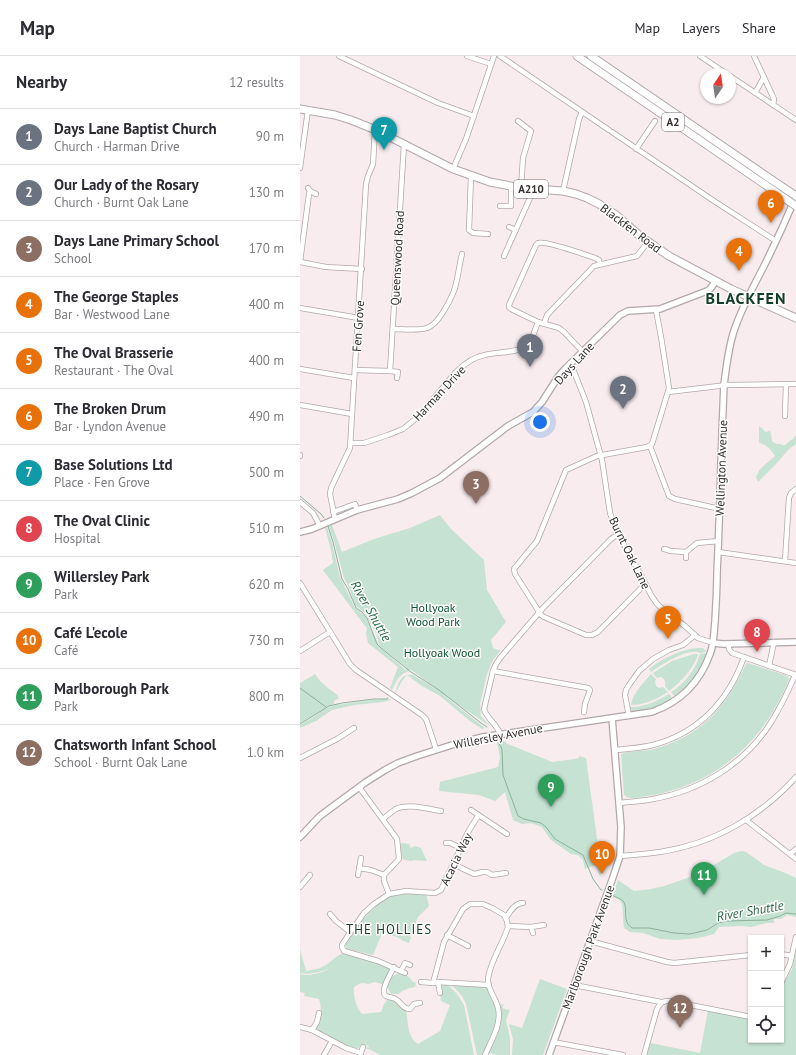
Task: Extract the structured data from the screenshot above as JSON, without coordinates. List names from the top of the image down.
{
  "streets": {
    "main road": ["A2", "A210", "Blackfen Road"],
    "street": [
      "Queenswood Road",
      "Fen Grove",
      "Days Lane",
      "Harman Drive",
      "Wellington Avenue",
      "Burnt Oak Lane",
      "Willersley Avenue",
      "Acacia Way",
      "Marlborough Park Avenue"
    ]
  },
  "crossings": [
    ["A2", "Wellington Avenue"],
    ["Blackfen Road", "Queenswood Road"],
    ["Blackfen Road", "Fen Grove"],
    ["Blackfen Road", "Days Lane"],
    ["Blackfen Road", "Wellington Avenue"],
    ["Fen Grove", "Days Lane"],
    ["Fen Grove", "Harman Drive"],
    ["Days Lane", "Burnt Oak Lane"],
    ["Wellington Avenue", "Burnt Oak Lane"],
    ["Wellington Avenue", "Willersley Avenue"],
    ["Willersley Avenue", "Marlborough Park Avenue"]
  ],
  "districts": ["BLACKFEN", "THE HOLLIES"],
  "water": ["River Shuttle"],
  "parks": ["Hollyoak Wood Park", "Hollyoak Wood"],
  "north": "top",
  "page": {
    "header": "Map",
    "nav": ["Map", "Layers", "Share"],
    "heading": ["Nearby", "12 results"],
    "list": [
      {
        "mark": "1",
        "name": "Days Lane Baptist Church",
        "note": "Church · Harman Drive",
        "value": "90 m"
      },
      {
        "mark": "2",
        "name": "Our Lady of the Rosary",
        "note": "Church · Burnt Oak Lane",
        "value": "130 m"
      },
      {
        "mark": "3",
        "name": "Days Lane Primary School",
        "note": "School",
        "value": "170 m"
      },
      {
        "mark": "4",
        "name": "The George Staples",
        "note": "Bar · Westwood Lane",
        "value": "400 m"
      },
      {
        "mark": "5",
        "name": "The Oval Brasserie",
        "note": "Restaurant · The Oval",
        "value": "400 m"
      },
      {
        "mark": "6",
        "name": "The Broken Drum",
        "note": "Bar · Lyndon Avenue",
        "value": "490 m"
      },
      {
        "mark": "7",
        "name": "Base Solutions Ltd",
        "note": "Place · Fen Grove",
        "value": "500 m"
      },
      {
        "mark": "8",
        "name": "The Oval Clinic",
        "note": "Hospital",
        "value": "510 m"
      },
      {
        "mark": "9",
        "name": "Willersley Park",
        "note": "Park",
        "value": "620 m"
      },
      {
        "mark": "10",
        "name": "Café L'ecole",
        "note": "Café",
        "value": "730 m"
      },
      {
        "mark": "11",
        "name": "Marlborough Park",
        "note": "Park",
        "value": "800 m"
      },
      {
        "mark": "12",
        "name": "Chatsworth Infant School",
        "note": "School · Burnt Oak Lane",
        "value": "1.0 km"
      }
    ],
    "pins": [
      "7",
      "6",
      "4",
      "1",
      "2",
      "3",
      "5",
      "8",
      "9",
      "10",
      "11",
      "12"
    ],
    "map_buttons": ["+", "−"]
  }
}
